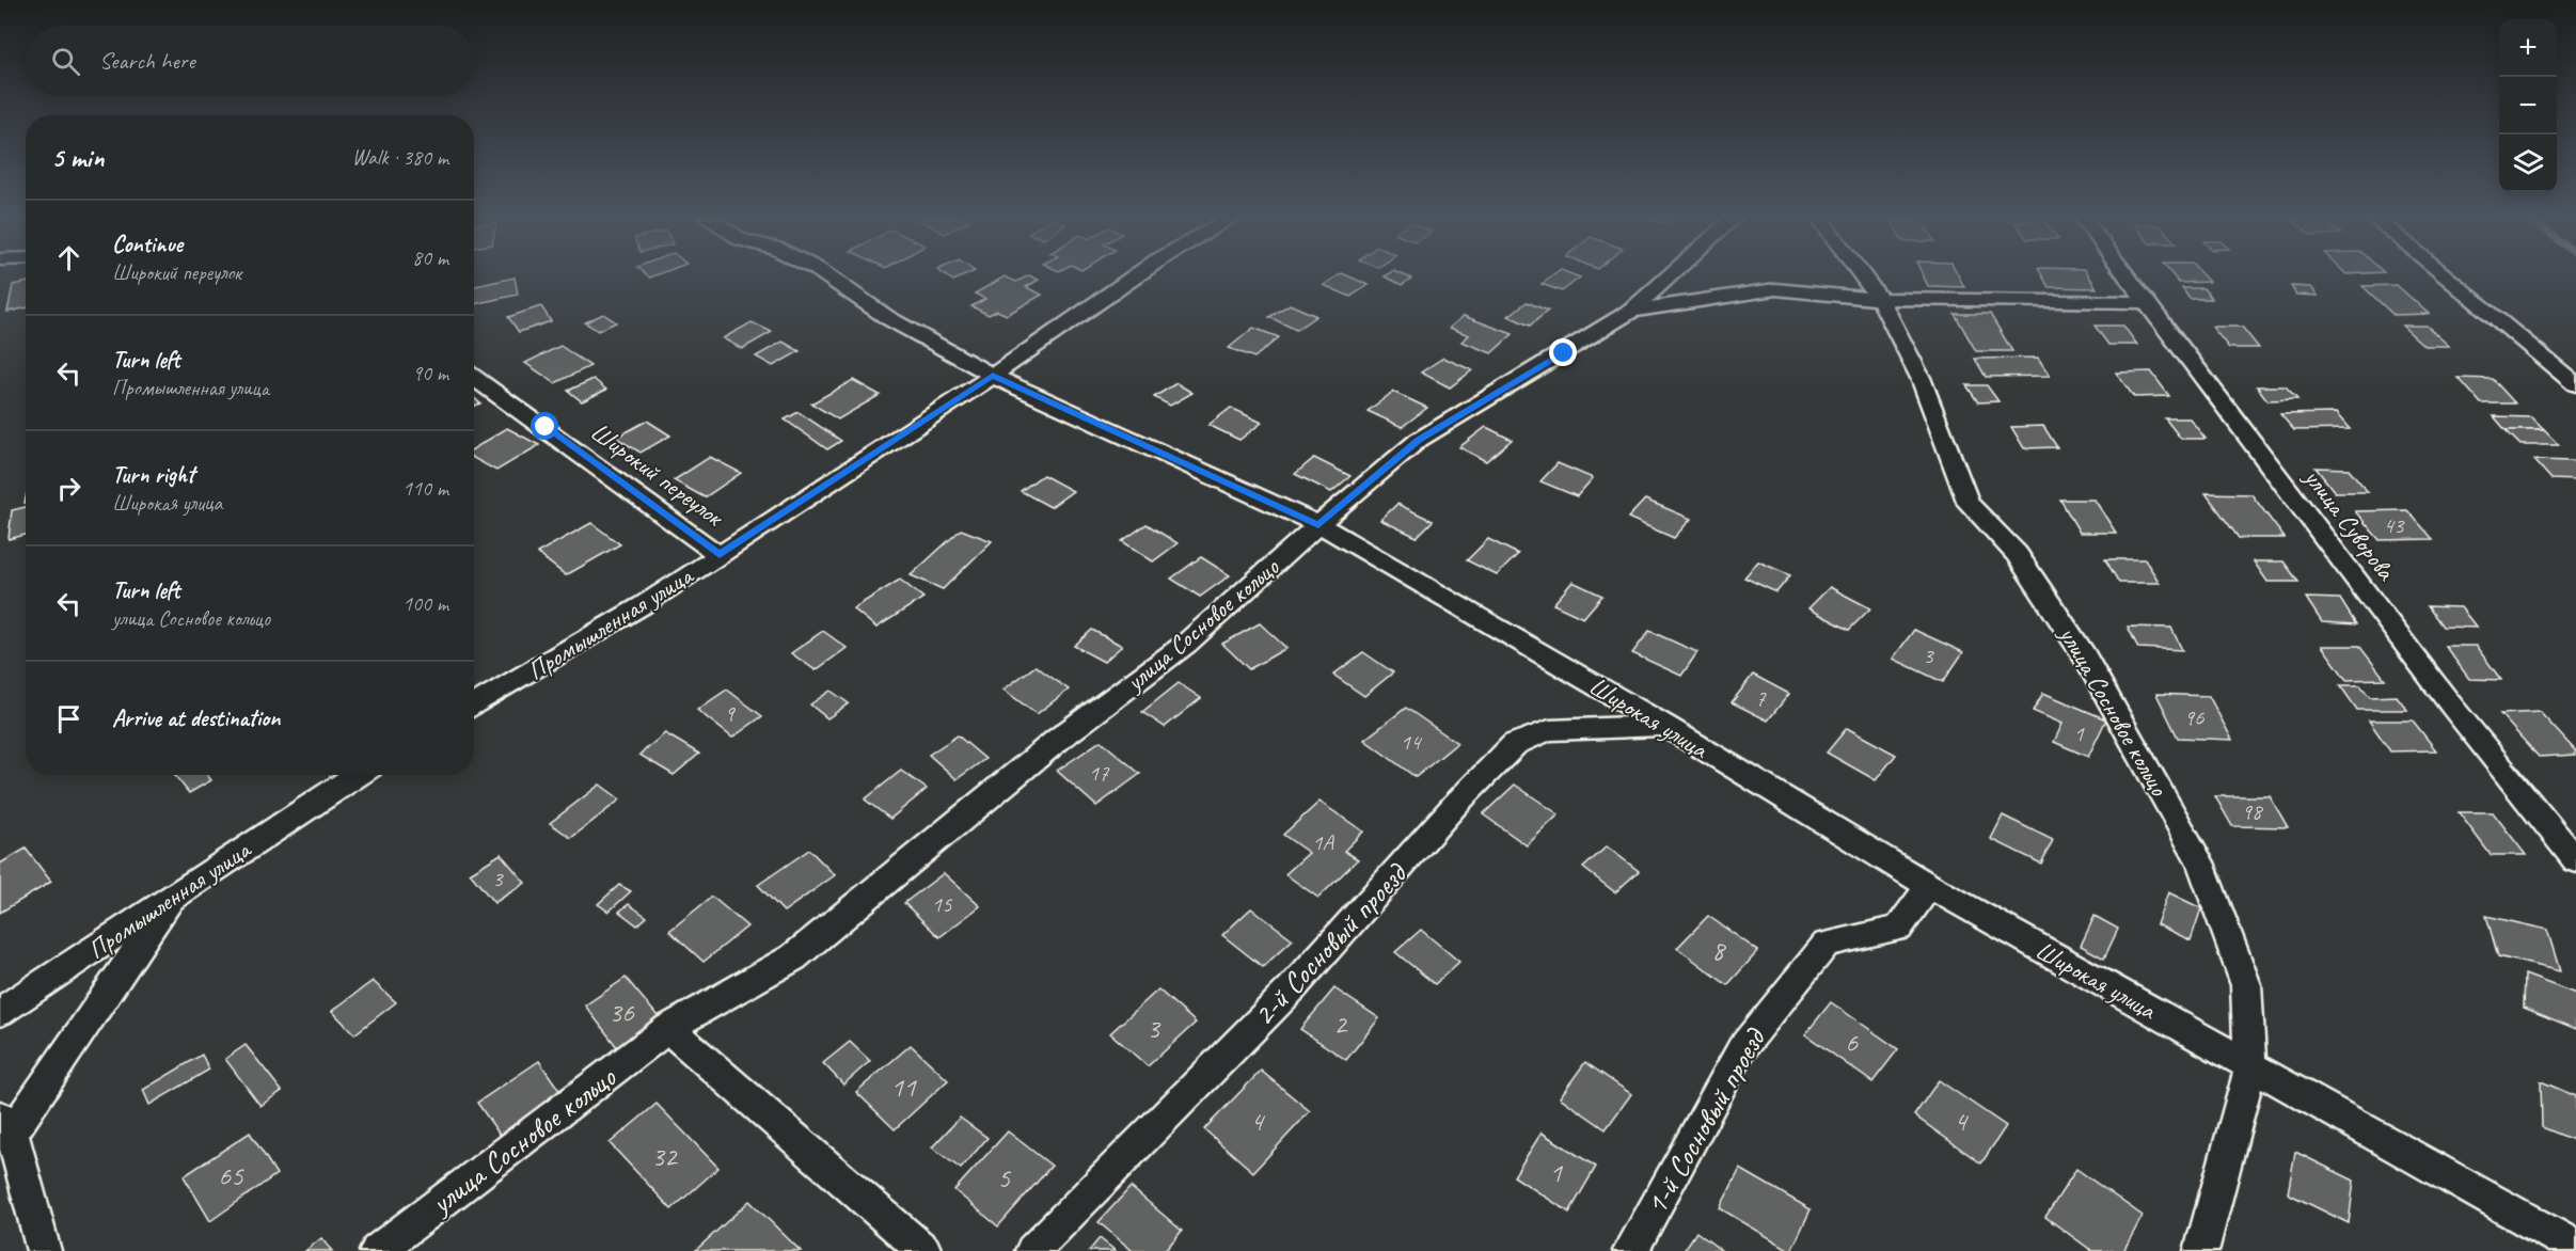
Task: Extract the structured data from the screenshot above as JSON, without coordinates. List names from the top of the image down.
{
  "streets": {
    "street": [
      "Широкий переулок",
      "улица Суворова",
      "Промышленная улица",
      "улица Сосновое кольцо",
      "Широкая улица",
      "2-й Сосновый проезд",
      "1-й Сосновый проезд"
    ]
  },
  "crossings": [
    ["Широкий переулок", "Промышленная улица"],
    ["Промышленная улица", "Широкая улица"],
    ["улица Сосновое кольцо", "Широкая улица"],
    ["Широкая улица", "2-й Сосновый проезд"],
    ["Широкая улица", "1-й Сосновый проезд"]
  ],
  "house_numbers": [
    "43",
    "3",
    "7",
    "9",
    "96",
    "1",
    "14",
    "17",
    "98",
    "1А",
    "3",
    "15",
    "8",
    "36",
    "2",
    "3",
    "6",
    "11",
    "4",
    "4",
    "32",
    "1",
    "65",
    "5"
  ],
  "page": {
    "map_buttons": ["+", "−"],
    "search": "Search here",
    "heading": ["5 min", "Walk · 380 m"],
    "list": [
      ["Continue", "Широкий переулок", "80 m"],
      ["Turn left", "Промышленная улица", "90 m"],
      ["Turn right", "Широкая улица", "110 m"],
      ["Turn left", "улица Сосновое кольцо", "100 m"],
      "Arrive at destination"
    ]
  }
}
